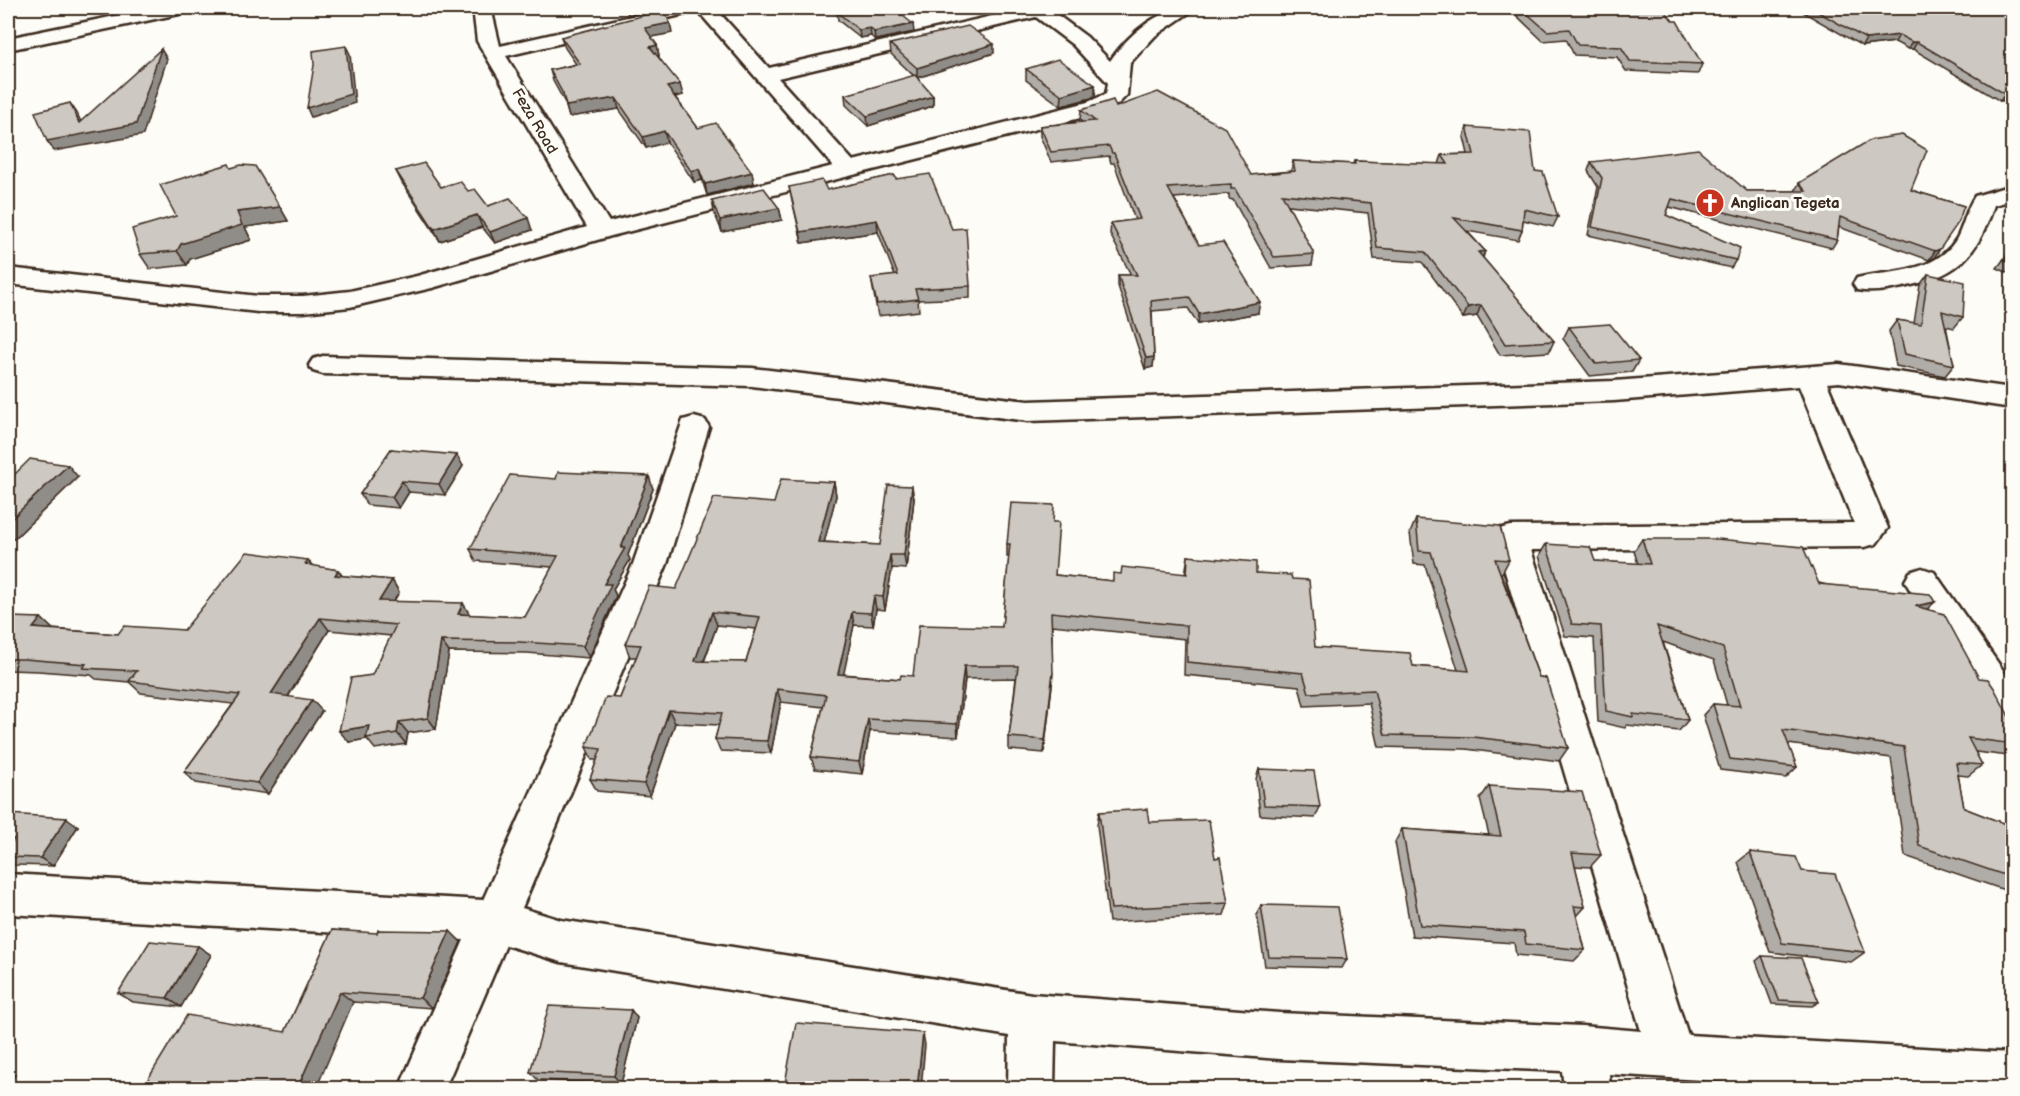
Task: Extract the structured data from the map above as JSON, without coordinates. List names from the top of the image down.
{
  "streets": {
    "street": ["Feza Road"]
  },
  "places": {
    "church": ["Anglican Tegeta"]
  }
}
